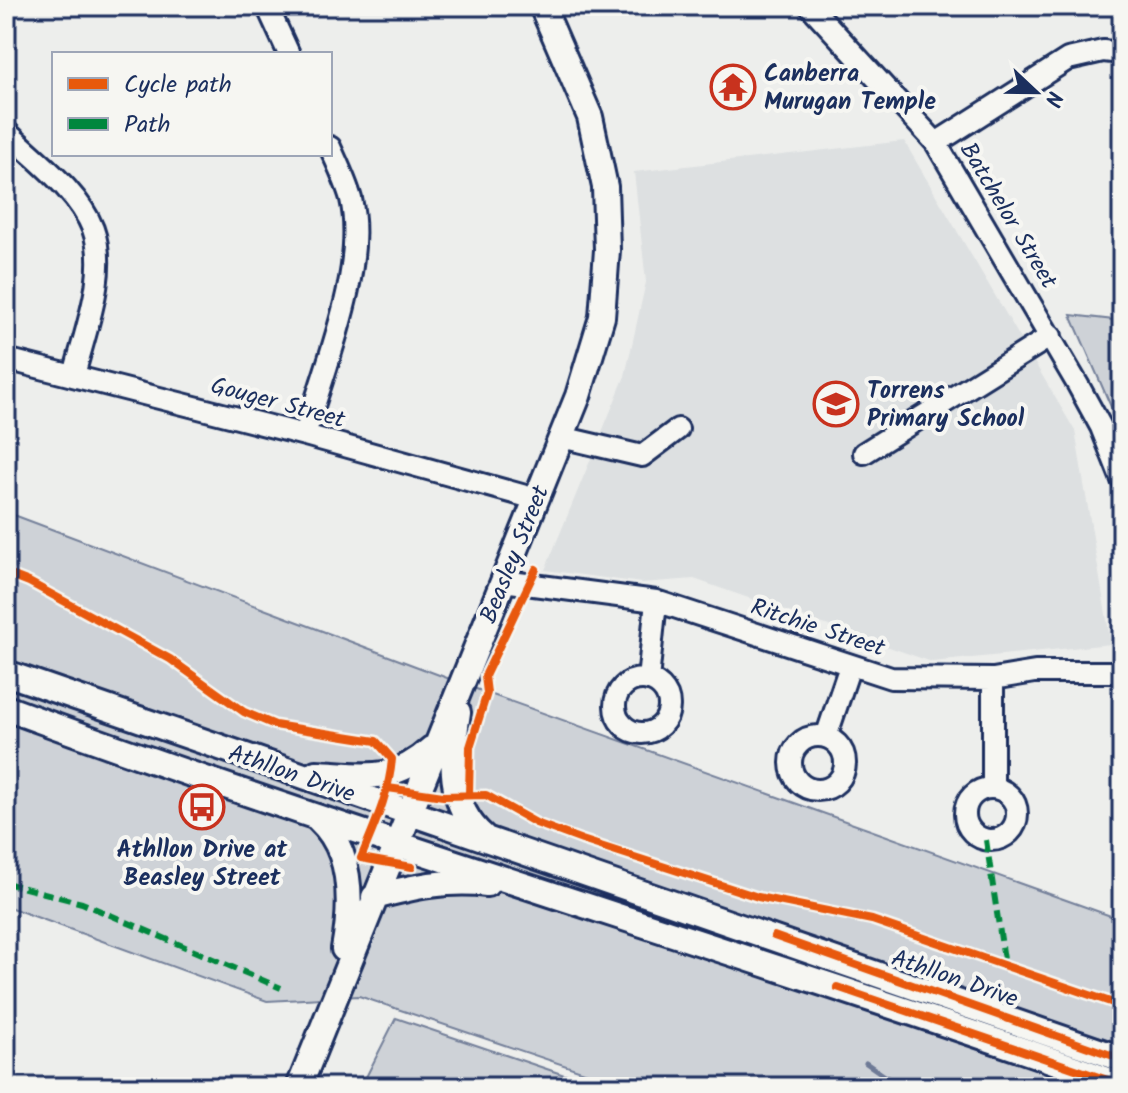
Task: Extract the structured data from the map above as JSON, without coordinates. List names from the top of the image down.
{
  "streets": {
    "main road": ["Beasley Street", "Athllon Drive"],
    "street": ["Batchelor Street", "Gouger Street", "Ritchie Street"]
  },
  "crossings": [
    ["Gouger Street", "Beasley Street"],
    ["Beasley Street", "Ritchie Street"],
    ["Beasley Street", "Athllon Drive"]
  ],
  "places": {
    "temple": ["Canberra Murugan Temple"],
    "school or university": ["Torrens Primary School"],
    "bus stop": ["Athllon Drive at Beasley Street"]
  },
  "legend": ["Cycle path", "Path"],
  "north": "right"
}
